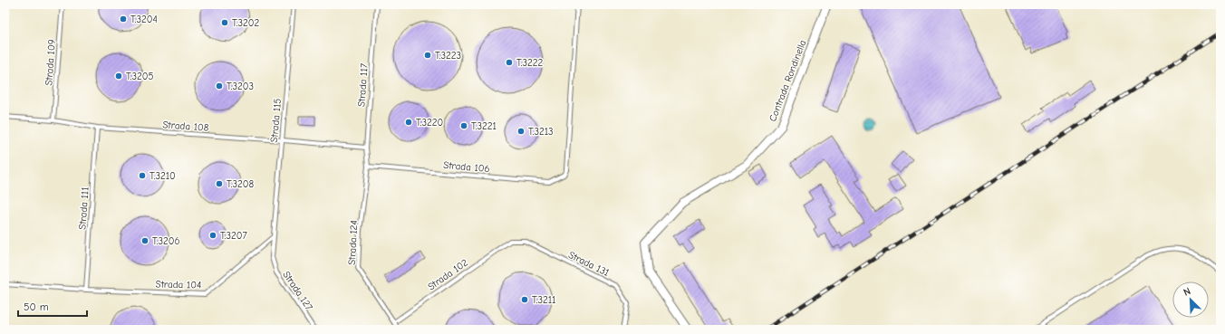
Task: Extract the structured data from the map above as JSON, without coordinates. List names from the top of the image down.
{
  "streets": {
    "street": ["Contrada Rondinella"],
    "lane": [
      "Strada 109",
      "Strada 117",
      "Strada 115",
      "Strada 108",
      "Strada 106",
      "Strada 111",
      "Strada 124",
      "Strada 131",
      "Strada 102",
      "Strada 104",
      "Strada 127"
    ]
  },
  "crossings": [
    ["Strada 109", "Strada 108"],
    ["Strada 117", "Strada 108"],
    ["Strada 117", "Strada 106"],
    ["Strada 117", "Strada 124"],
    ["Strada 115", "Strada 108"],
    ["Strada 115", "Strada 104"],
    ["Strada 115", "Strada 127"],
    ["Strada 108", "Strada 111"],
    ["Strada 106", "Strada 124"],
    ["Strada 111", "Strada 104"],
    ["Strada 124", "Strada 102"],
    ["Strada 131", "Strada 102"],
    ["Strada 104", "Strada 127"]
  ],
  "places": [
    "T.3204",
    "T.3202",
    "T.3223",
    "T.3222",
    "T.3205",
    "T.3203",
    "T.3220",
    "T.3221",
    "T.3213",
    "T.3210",
    "T.3208",
    "T.3207",
    "T.3206",
    "T.3211"
  ],
  "scale_bar": "50 m",
  "north": "top left"
}
